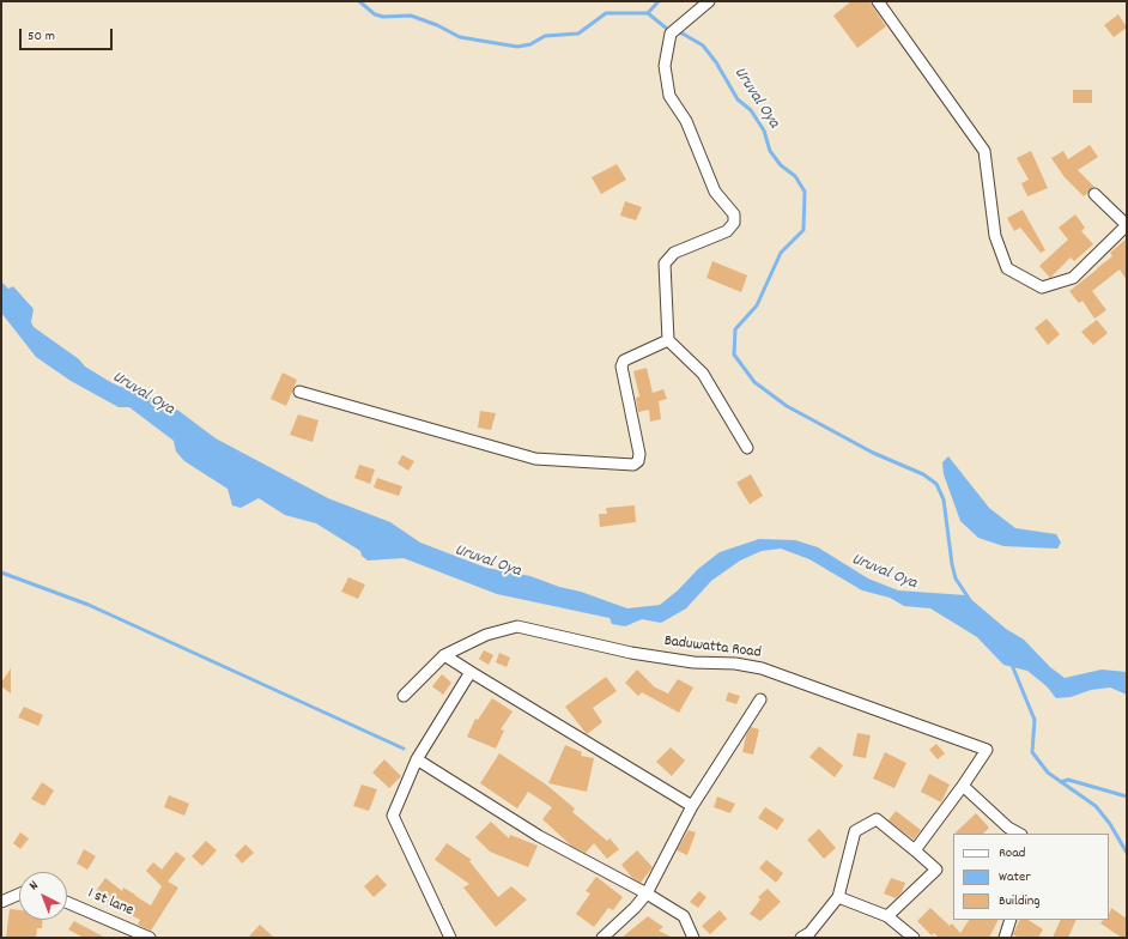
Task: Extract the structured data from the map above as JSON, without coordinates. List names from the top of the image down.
{
  "streets": {
    "street": ["Baduwatta Road", "1 st lane"]
  },
  "water": ["Uruval Oya"],
  "legend": ["Road", "Water", "Building"],
  "scale_bar": "50 m",
  "north": "top left"
}
